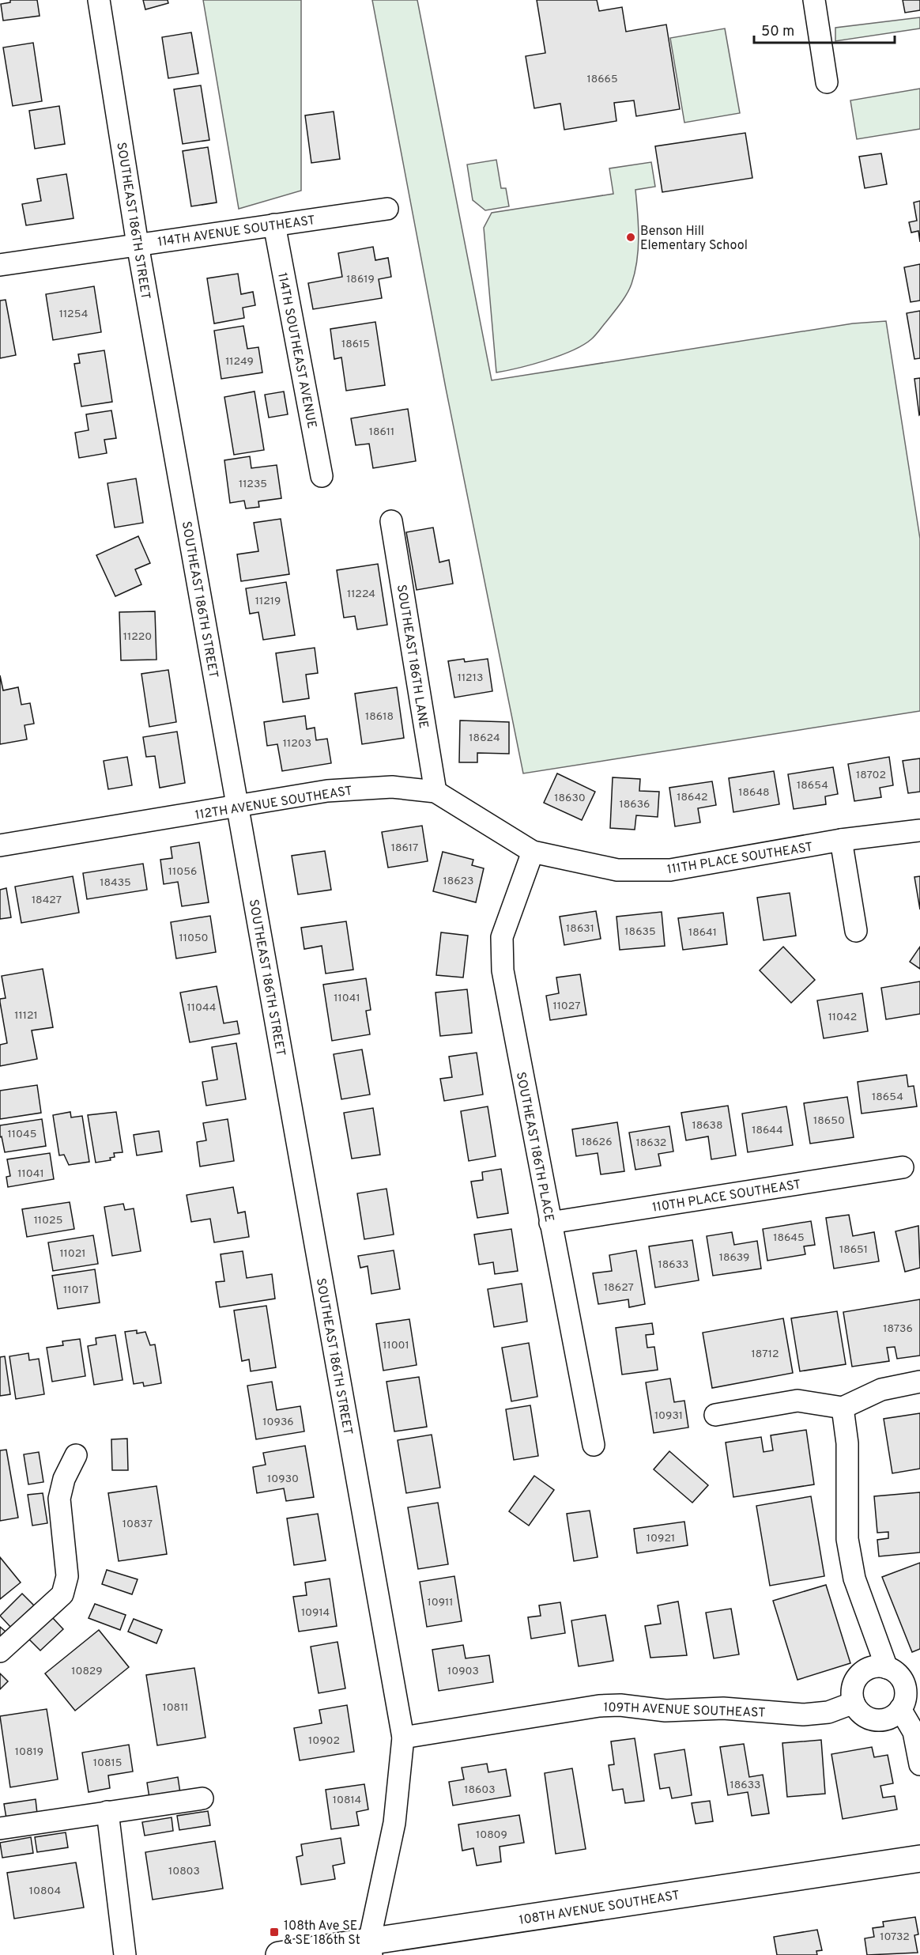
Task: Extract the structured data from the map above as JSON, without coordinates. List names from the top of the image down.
{
  "streets": {
    "main road": ["108TH AVENUE SOUTHEAST"],
    "street": [
      "SOUTHEAST 186TH STREET",
      "114TH AVENUE SOUTHEAST",
      "114TH SOUTHEAST AVENUE",
      "SOUTHEAST 186TH LANE",
      "112TH AVENUE SOUTHEAST",
      "111TH PLACE SOUTHEAST",
      "SOUTHEAST 186TH PLACE",
      "110TH PLACE SOUTHEAST",
      "109TH AVENUE SOUTHEAST"
    ]
  },
  "crossings": [
    ["SOUTHEAST 186TH STREET", "114TH AVENUE SOUTHEAST"],
    ["SOUTHEAST 186TH STREET", "112TH AVENUE SOUTHEAST"],
    ["SOUTHEAST 186TH STREET", "109TH AVENUE SOUTHEAST"],
    ["SOUTHEAST 186TH STREET", "108TH AVENUE SOUTHEAST"],
    ["114TH AVENUE SOUTHEAST", "114TH SOUTHEAST AVENUE"],
    ["SOUTHEAST 186TH LANE", "112TH AVENUE SOUTHEAST"],
    ["112TH AVENUE SOUTHEAST", "111TH PLACE SOUTHEAST"],
    ["112TH AVENUE SOUTHEAST", "SOUTHEAST 186TH PLACE"],
    ["111TH PLACE SOUTHEAST", "SOUTHEAST 186TH PLACE"],
    ["SOUTHEAST 186TH PLACE", "110TH PLACE SOUTHEAST"]
  ],
  "places": {
    "other": ["Benson Hill Elementary School"],
    "transit": ["108th Ave SE & SE 186th St"]
  },
  "house_numbers": [
    "18665",
    "18619",
    "11254",
    "18615",
    "11249",
    "18611",
    "11235",
    "11224",
    "11219",
    "11220",
    "11213",
    "18618",
    "18624",
    "11203",
    "18702",
    "18654",
    "18648",
    "18642",
    "18630",
    "18636",
    "18617",
    "11056",
    "18623",
    "18435",
    "18427",
    "18631",
    "18635",
    "18641",
    "11050",
    "11041",
    "11027",
    "11044",
    "11121",
    "11042",
    "18654",
    "18650",
    "18638",
    "18644",
    "11045",
    "18626",
    "18632",
    "11041",
    "11025",
    "18645",
    "18651",
    "11021",
    "18639",
    "18633",
    "18627",
    "11017",
    "18736",
    "11001",
    "18712",
    "10931",
    "10936",
    "10930",
    "10837",
    "10921",
    "10911",
    "10914",
    "10829",
    "10903",
    "10811",
    "10902",
    "10819",
    "10815",
    "18633",
    "18603",
    "10814",
    "10809",
    "10803",
    "10804",
    "10732"
  ],
  "scale_bar": "50 m"
}
